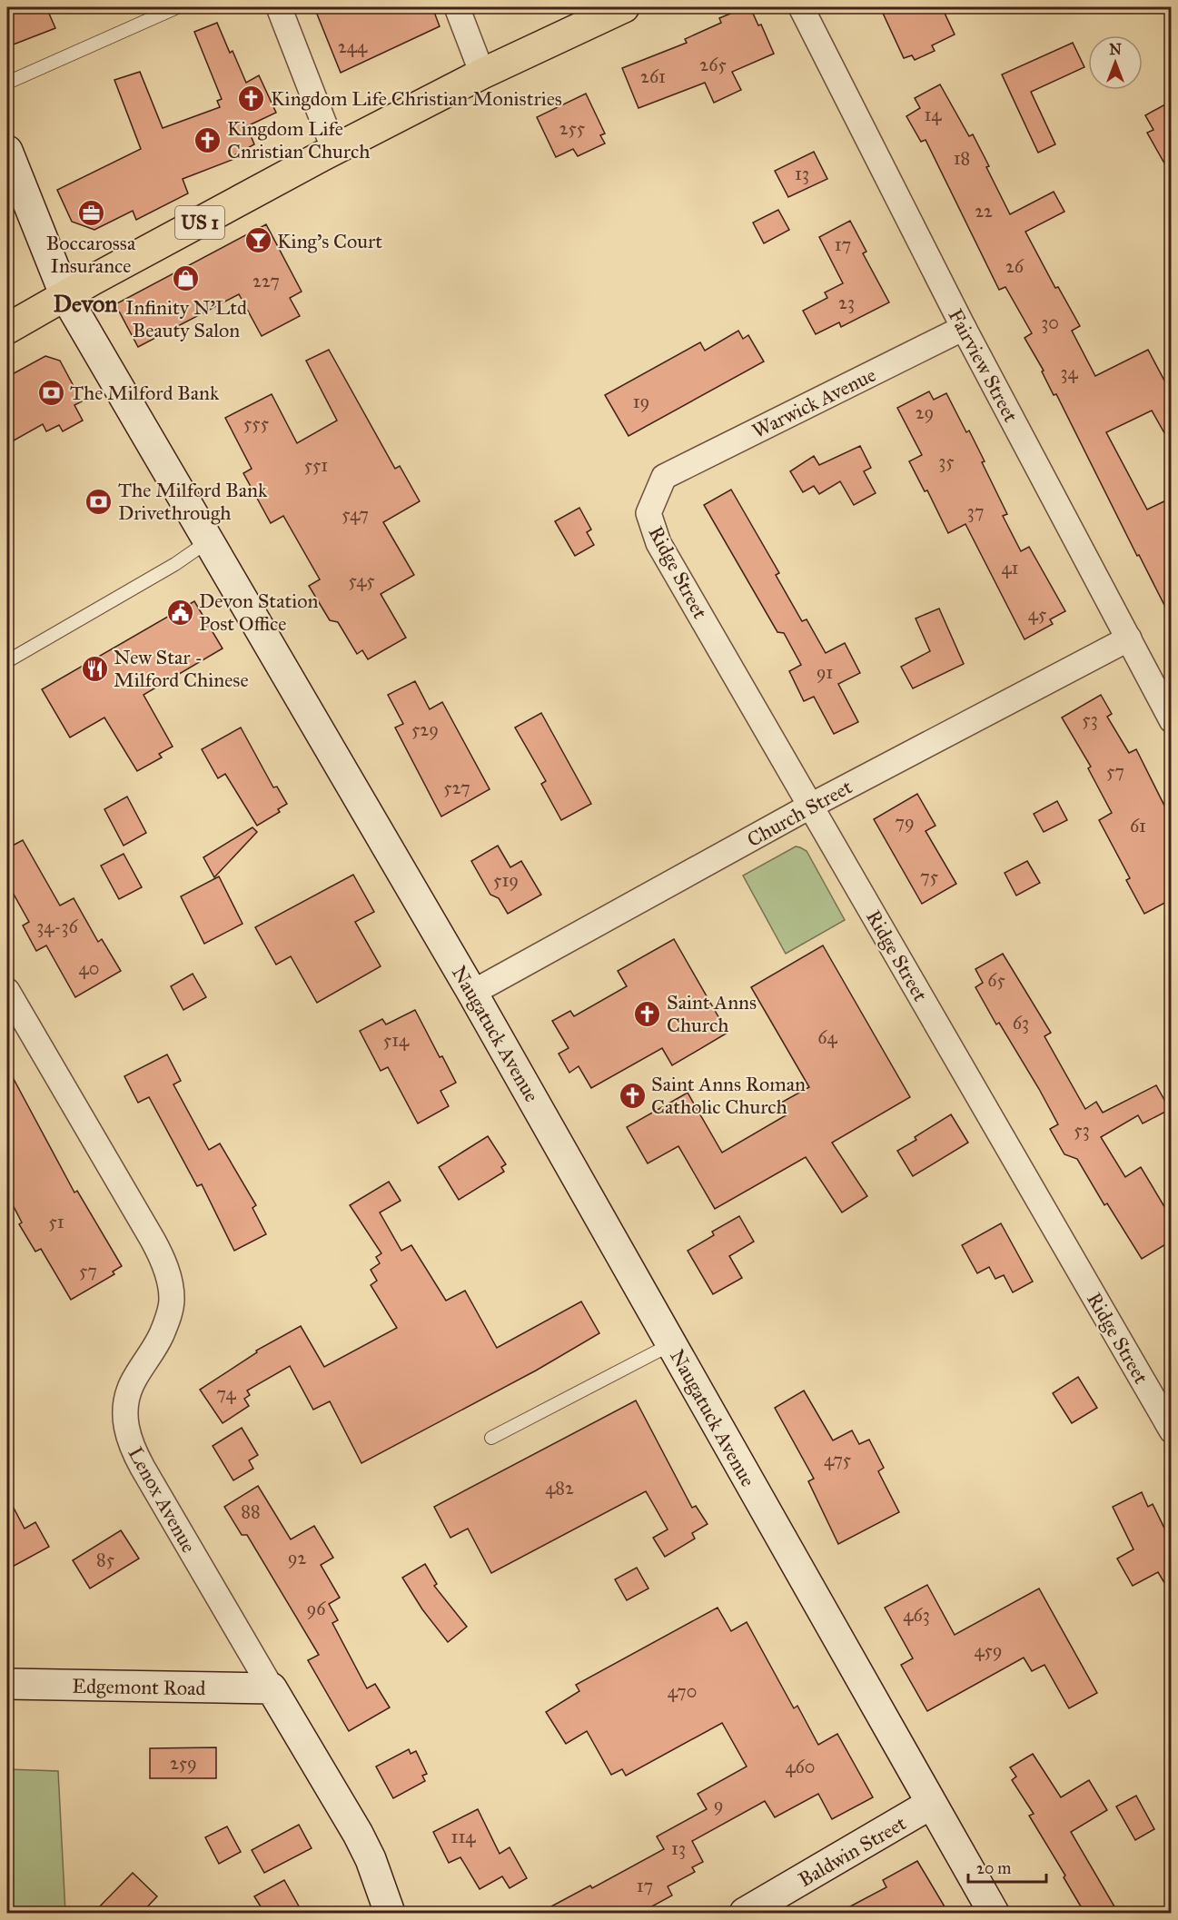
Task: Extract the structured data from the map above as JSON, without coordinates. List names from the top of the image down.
{
  "streets": {
    "main road": [
      "US 1",
      "Naugatuck Avenue",
      "Lenox Avenue",
      "Edgemont Road",
      "Baldwin Street"
    ],
    "street": [
      "Fairview Street",
      "Warwick Avenue",
      "Ridge Street",
      "Church Street"
    ]
  },
  "crossings": [
    ["US 1", "Naugatuck Avenue"],
    ["Fairview Street", "Warwick Avenue"],
    ["Fairview Street", "Church Street"],
    ["Warwick Avenue", "Ridge Street"],
    ["Ridge Street", "Church Street"],
    ["Church Street", "Naugatuck Avenue"],
    ["Naugatuck Avenue", "Baldwin Street"],
    ["Lenox Avenue", "Edgemont Road"]
  ],
  "districts": ["Devon"],
  "places": {
    "church": [
      "Kingdom Life Christian Monistries",
      "Kingdom Life Cnristian Church",
      "Saint Anns Church",
      "Saint Anns Roman Catholic Church"
    ],
    "office": ["Boccarossa Insurance"],
    "bar": ["King's Court"],
    "shop": ["Infinity N'Ltd Beauty Salon"],
    "bank": ["The Milford Bank", "The Milford Bank Drivethrough"],
    "public building": ["Devon Station Post Office"],
    "restaurant": ["New Star - Milford Chinese"]
  },
  "house_numbers": [
    "244",
    "265",
    "261",
    "14",
    "255",
    "18",
    "13",
    "22",
    "17",
    "26",
    "227",
    "23",
    "30",
    "34",
    "19",
    "29",
    "555",
    "35",
    "551",
    "37",
    "547",
    "41",
    "545",
    "45",
    "91",
    "53",
    "529",
    "57",
    "527",
    "79",
    "61",
    "75",
    "519",
    "34-36",
    "40",
    "65",
    "63",
    "64",
    "514",
    "53",
    "51",
    "57",
    "74",
    "475",
    "482",
    "88",
    "92",
    "85",
    "96",
    "463",
    "459",
    "470",
    "259",
    "460",
    "9",
    "114",
    "13",
    "17"
  ],
  "scale_bar": "20 m",
  "north": "top"
}
